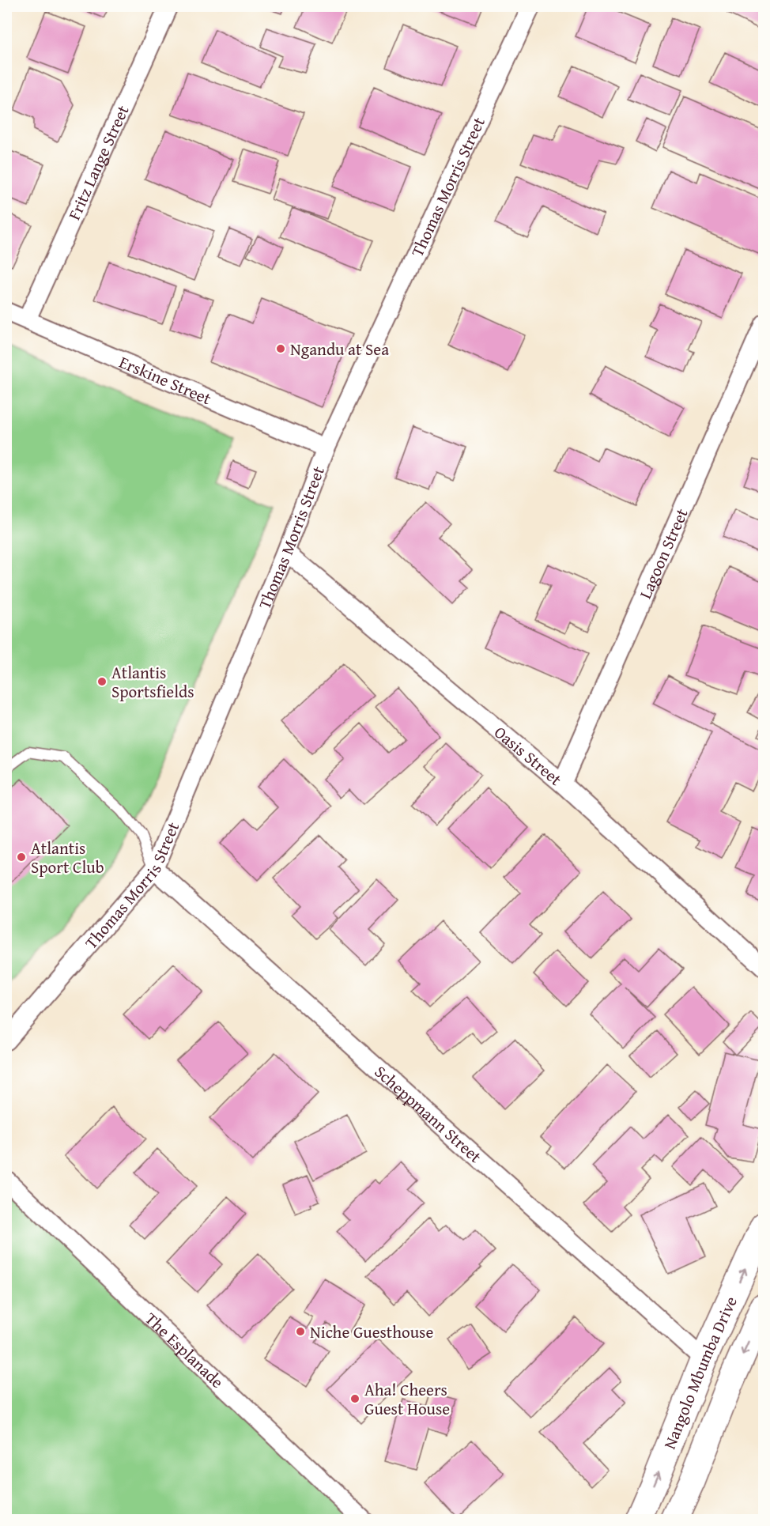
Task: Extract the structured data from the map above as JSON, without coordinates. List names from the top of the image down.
{
  "streets": {
    "street": [
      "Fritz Lange Street",
      "Thomas Morris Street",
      "Erskine Street",
      "Lagoon Street",
      "Oasis Street",
      "Scheppmann Street",
      "The Esplanade",
      "Nangolo Mbumba Drive"
    ]
  },
  "crossings": [
    ["Fritz Lange Street", "Erskine Street"],
    ["Thomas Morris Street", "Erskine Street"],
    ["Thomas Morris Street", "Oasis Street"],
    ["Thomas Morris Street", "Scheppmann Street"],
    ["Lagoon Street", "Oasis Street"],
    ["Scheppmann Street", "Nangolo Mbumba Drive"]
  ],
  "places": [
    "Ngandu at Sea",
    "Atlantis Sportsfields",
    "Atlantis Sport Club",
    "Niche Guesthouse",
    "Aha! Cheers Guest House"
  ]
}
